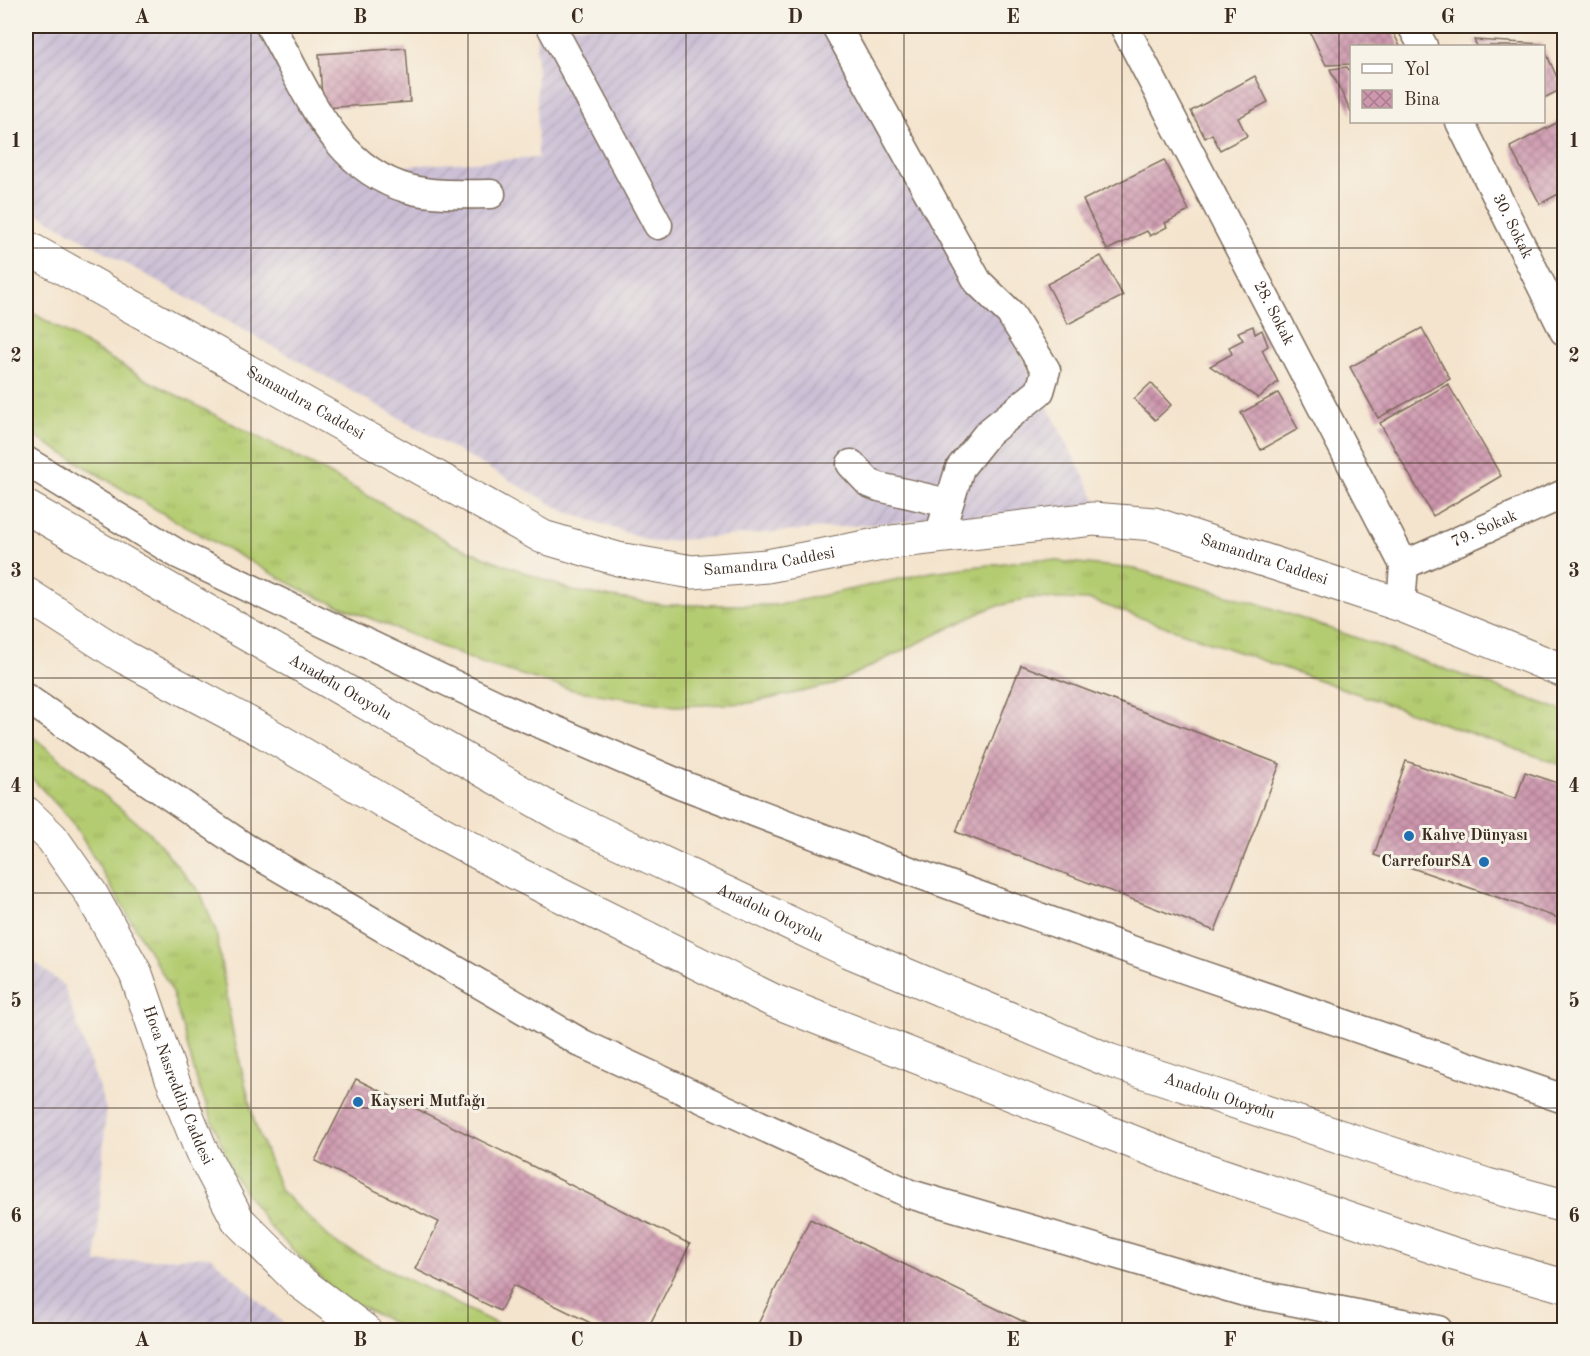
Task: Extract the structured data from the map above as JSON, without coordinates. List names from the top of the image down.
{
  "streets": {
    "main road": ["Samandıra Caddesi", "Anadolu Otoyolu", "Hoca Nasreddin Caddesi"],
    "street": ["30. Sokak", "28. Sokak", "79. Sokak"]
  },
  "crossings": [
    ["28. Sokak", "79. Sokak"]
  ],
  "places": ["Kahve Dünyası", "CarrefourSA", "Kayseri Mutfağı"],
  "legend": ["Yol", "Bina"],
  "grid": {
    "columns": [
      "A",
      "B",
      "C",
      "D",
      "E",
      "F",
      "G"
    ],
    "rows": [
      "1",
      "2",
      "3",
      "4",
      "5",
      "6"
    ]
  }
}
